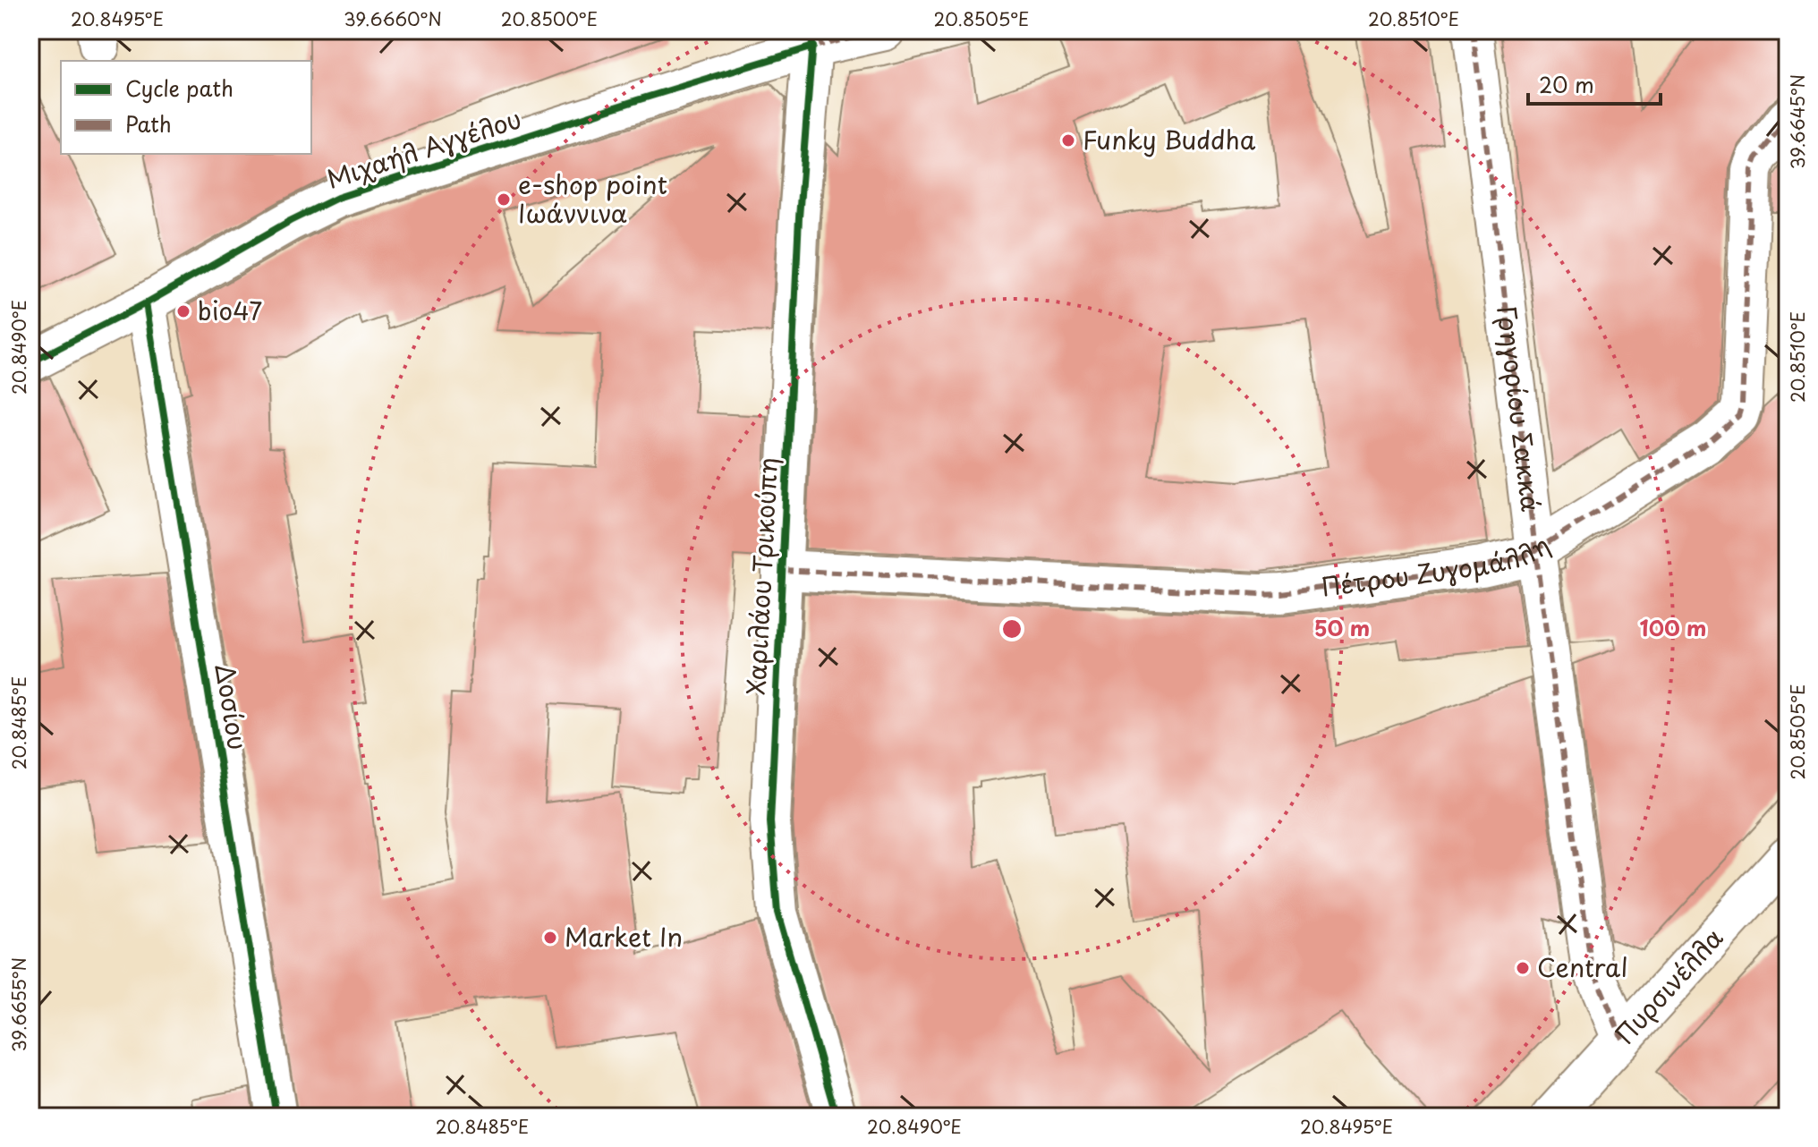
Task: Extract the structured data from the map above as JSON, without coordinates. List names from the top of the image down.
{
  "streets": {
    "street": [
      "Μιχαήλ Αγγέλου",
      "Γρηγορίου Σακκά",
      "Πέτρου Ζυγομάλλη",
      "Χαριλάου Τρικούπη",
      "Δοσίου",
      "Πυρσινέλλα"
    ]
  },
  "crossings": [
    ["Μιχαήλ Αγγέλου", "Χαριλάου Τρικούπη"],
    ["Μιχαήλ Αγγέλου", "Δοσίου"],
    ["Γρηγορίου Σακκά", "Πέτρου Ζυγομάλλη"],
    ["Γρηγορίου Σακκά", "Πυρσινέλλα"],
    ["Πέτρου Ζυγομάλλη", "Χαριλάου Τρικούπη"]
  ],
  "places": [
    "Funky Buddha",
    "e-shop point Ιωάννινα",
    "bio47",
    "Market In",
    "Central"
  ],
  "legend": ["Cycle path", "Path"],
  "scale_bar": "20 m",
  "coordinates": [
    "20.8495°E",
    "39.6660°N",
    "20.8500°E",
    "20.8505°E",
    "20.8510°E",
    "39.6645°N",
    "20.8490°E",
    "20.8485°E",
    "39.6655°N"
  ],
  "rings": ["50 m", "100 m"]
}
